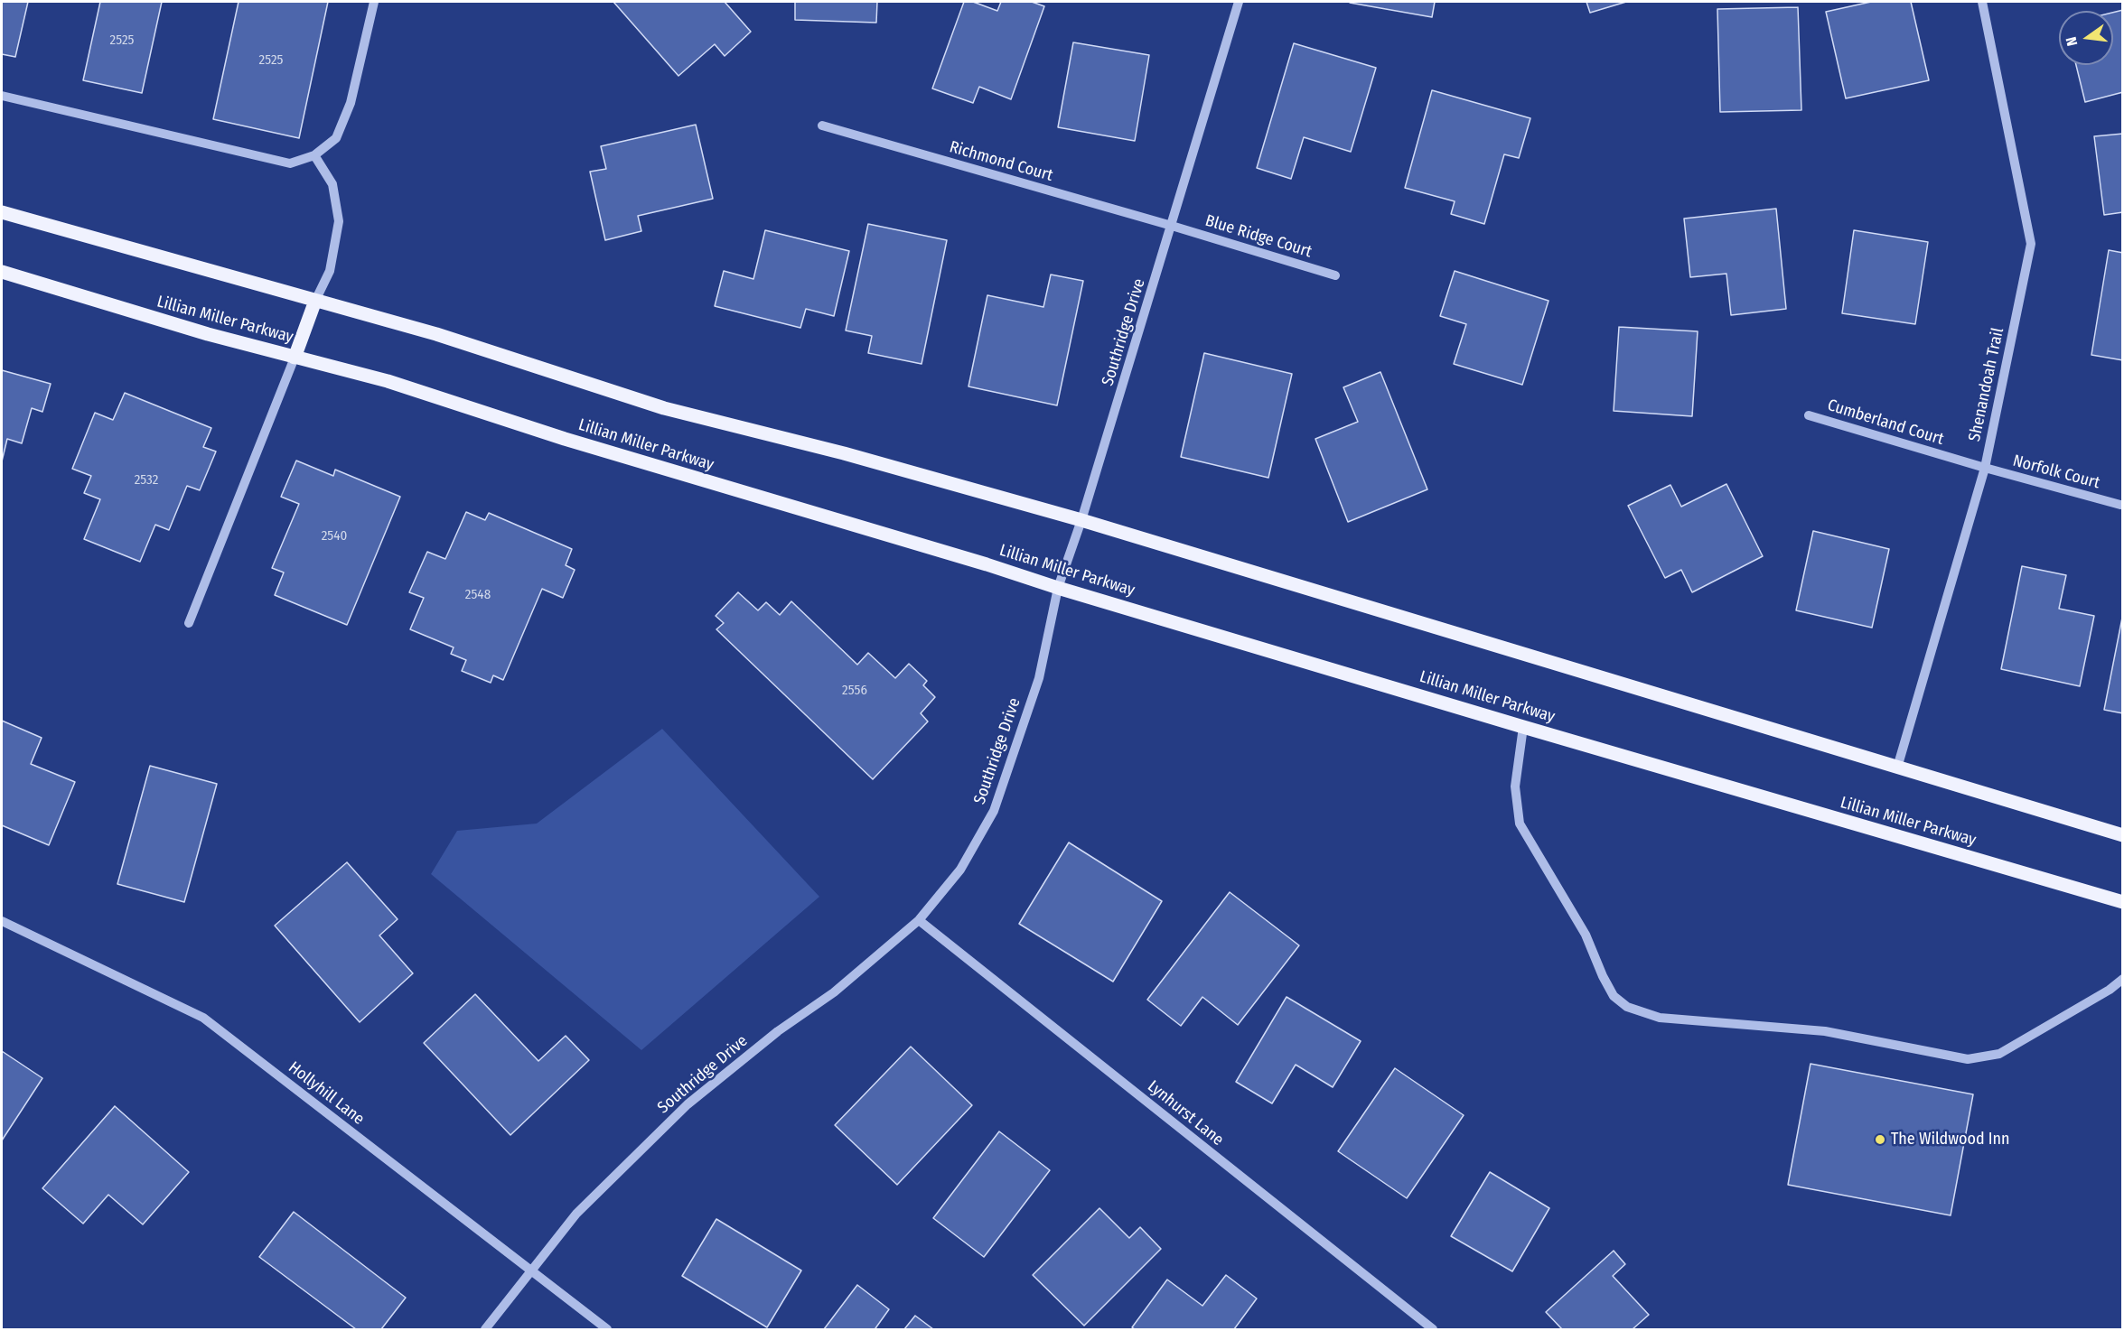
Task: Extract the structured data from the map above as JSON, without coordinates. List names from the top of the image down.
{
  "streets": {
    "main road": ["Lillian Miller Parkway"],
    "street": [
      "Richmond Court",
      "Blue Ridge Court",
      "Southridge Drive",
      "Shenandoah Trail",
      "Cumberland Court",
      "Norfolk Court",
      "Hollyhill Lane",
      "Lynhurst Lane"
    ]
  },
  "crossings": [
    ["Richmond Court", "Blue Ridge Court"],
    ["Richmond Court", "Southridge Drive"],
    ["Blue Ridge Court", "Southridge Drive"],
    ["Lillian Miller Parkway", "Southridge Drive"],
    ["Southridge Drive", "Hollyhill Lane"],
    ["Southridge Drive", "Lynhurst Lane"],
    ["Shenandoah Trail", "Cumberland Court"],
    ["Shenandoah Trail", "Norfolk Court"],
    ["Cumberland Court", "Norfolk Court"]
  ],
  "places": ["The Wildwood Inn"],
  "house_numbers": [
    "2525",
    "2525",
    "2532",
    "2540",
    "2548",
    "2556"
  ],
  "north": "left"
}
